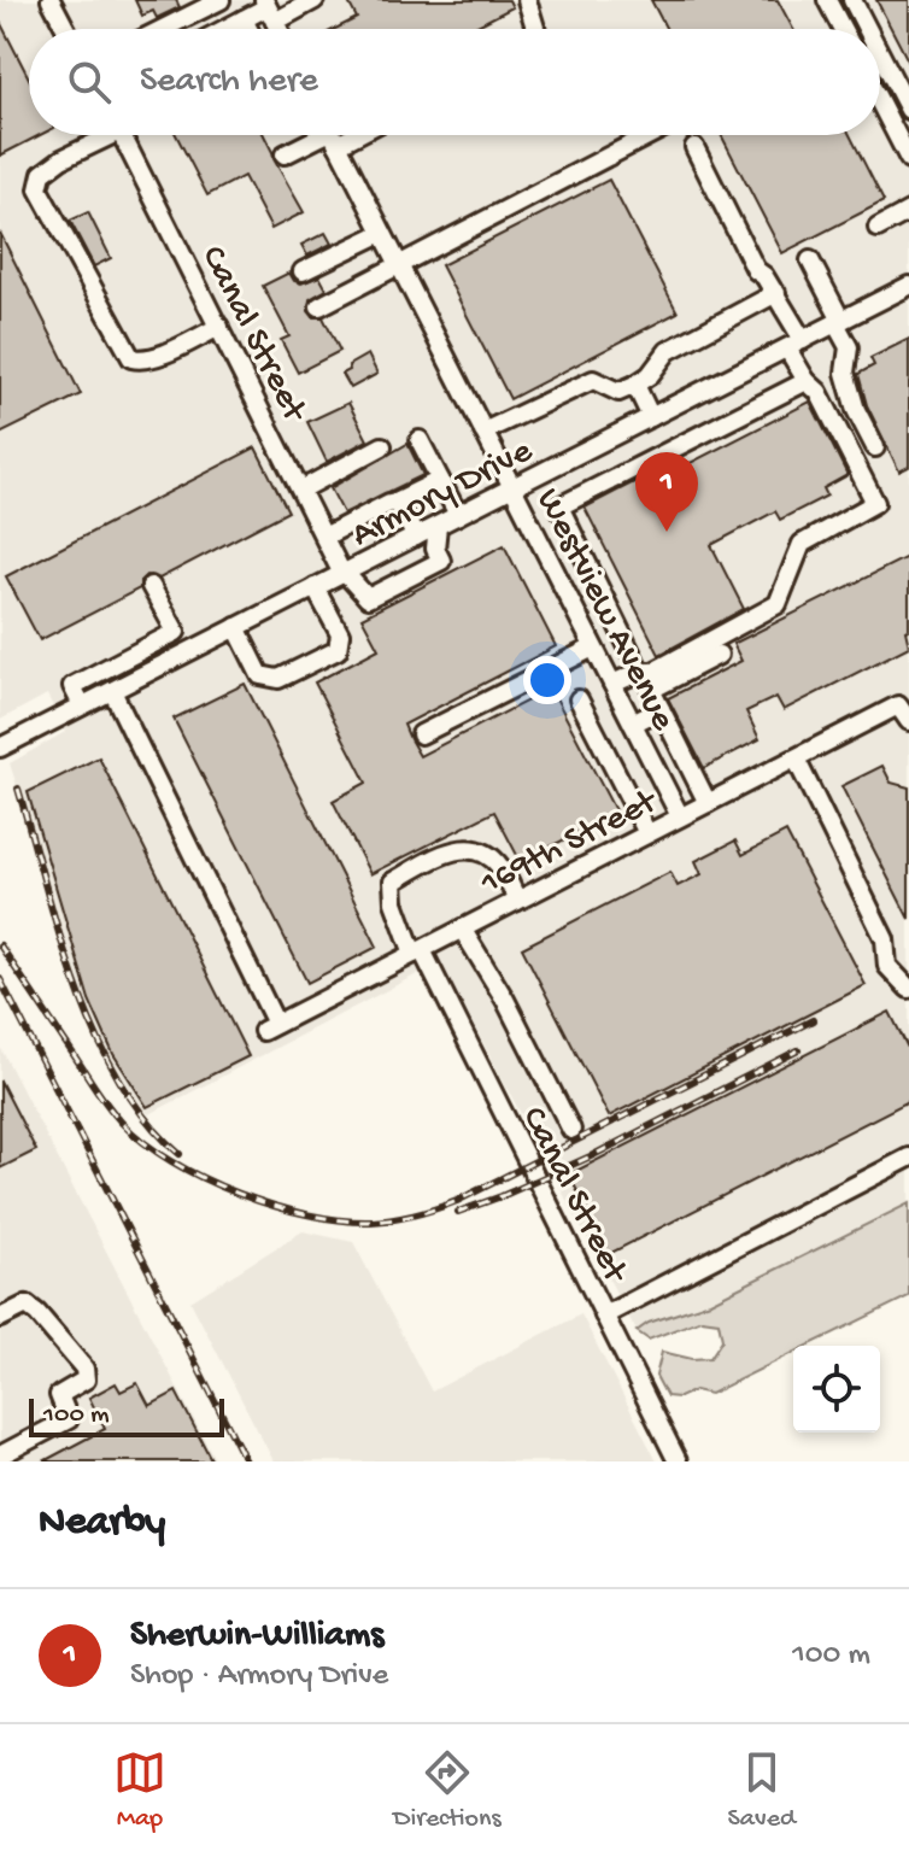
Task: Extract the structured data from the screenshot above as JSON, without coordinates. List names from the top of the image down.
{
  "streets": {
    "street": [
      "Canal Street",
      "Armory Drive",
      "Westview Avenue",
      "169th Street"
    ]
  },
  "crossings": [
    ["Canal Street", "Armory Drive"],
    ["Canal Street", "169th Street"],
    ["Armory Drive", "Westview Avenue"],
    ["Armory Drive", "169th Street"],
    ["Westview Avenue", "169th Street"]
  ],
  "scale_bar": "100 m",
  "page": {
    "search": "Search here",
    "pins": "1",
    "scale": "100 m",
    "heading": "Nearby",
    "list": [
      {
        "mark": "1",
        "name": "Sherwin-Williams",
        "note": "Shop · Armory Drive",
        "value": "100 m"
      }
    ],
    "nav": ["Map", "Directions", "Saved"]
  }
}
